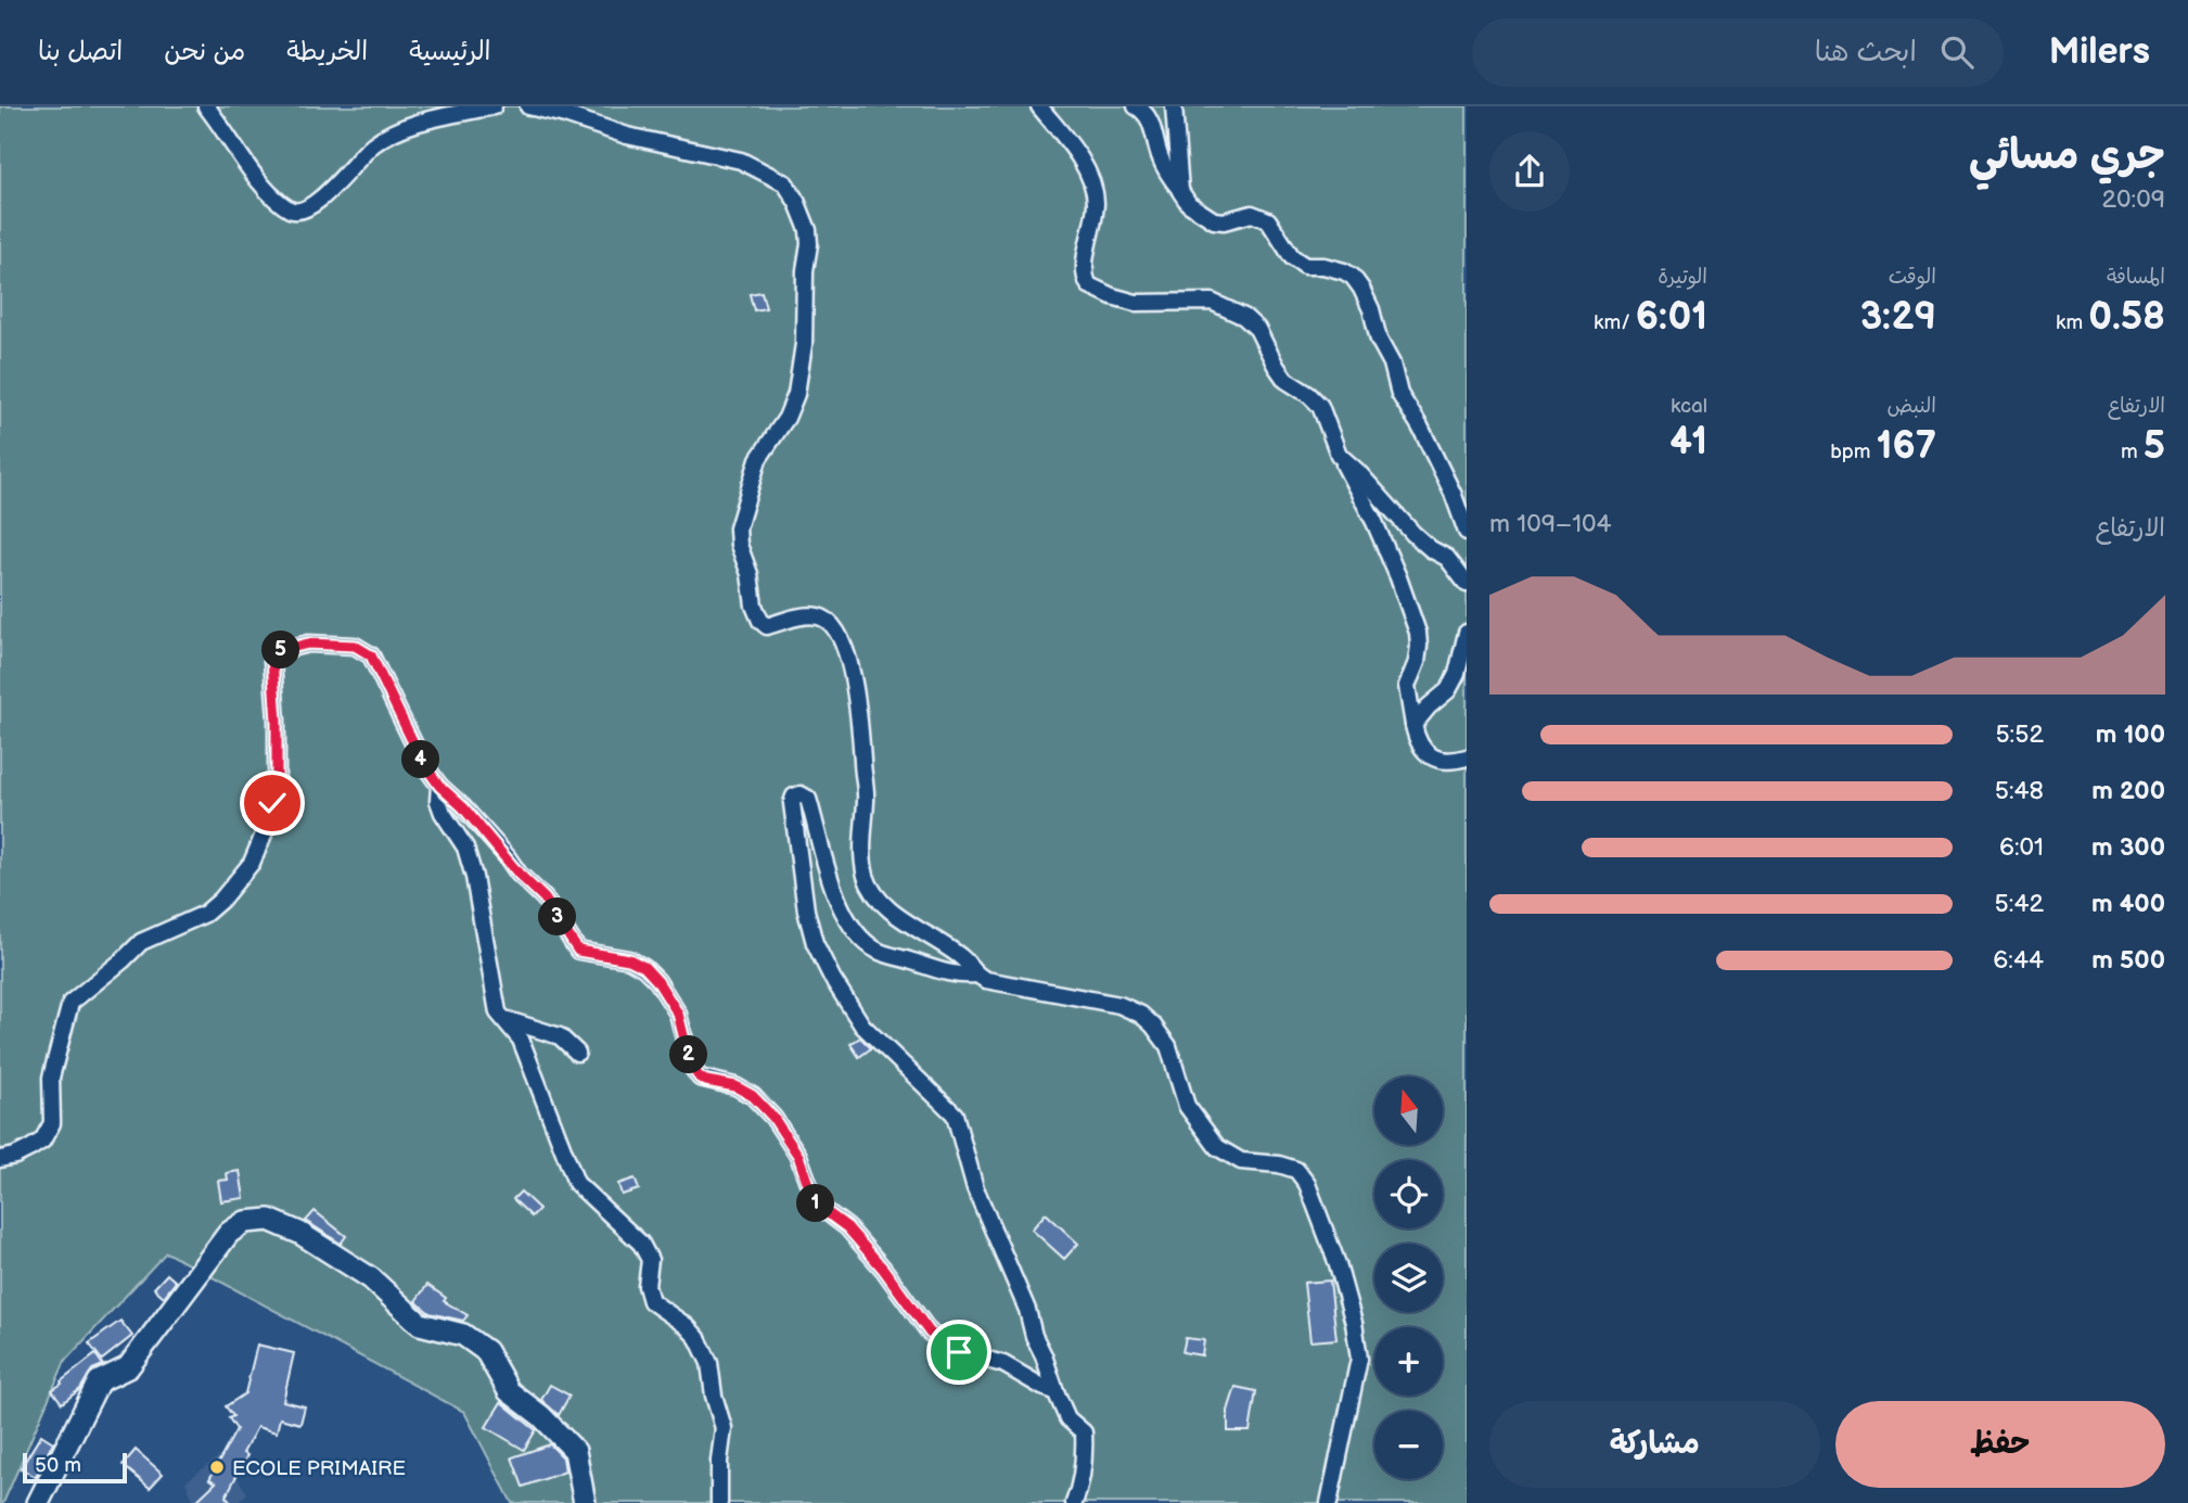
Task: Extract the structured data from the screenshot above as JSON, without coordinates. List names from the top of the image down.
{
  "places": ["ECOLE PRIMAIRE"],
  "scale_bar": "50 m",
  "north": "top",
  "page": {
    "header": "Milers",
    "search": "ابحث هنا",
    "nav": [
      "الرئيسية",
      "الخريطة",
      "من نحن",
      "اتصل بنا"
    ],
    "heading": ["جري مسائي", "20:09"],
    "stats": [
      ["المسافة", "0.58 km"],
      ["الوقت", "3:29"],
      ["الوتيرة", "6:01 /km"],
      ["الارتفاع", "5 m"],
      ["النبض", "167 bpm"],
      ["kcal", "41"]
    ],
    "chart": ["الارتفاع", "104–109 m"],
    "pins": [
      "5",
      "4",
      "3",
      "2",
      "1"
    ],
    "list": [
      {
        "name": "100 m",
        "note": "5:52"
      },
      {
        "name": "200 m",
        "note": "5:48"
      },
      {
        "name": "300 m",
        "note": "6:01"
      },
      {
        "name": "400 m",
        "note": "5:42"
      },
      {
        "name": "500 m",
        "note": "6:44"
      }
    ],
    "map_buttons": ["+", "−"],
    "buttons": ["حفظ", "مشاركة"],
    "scale": "50 m"
  }
}
